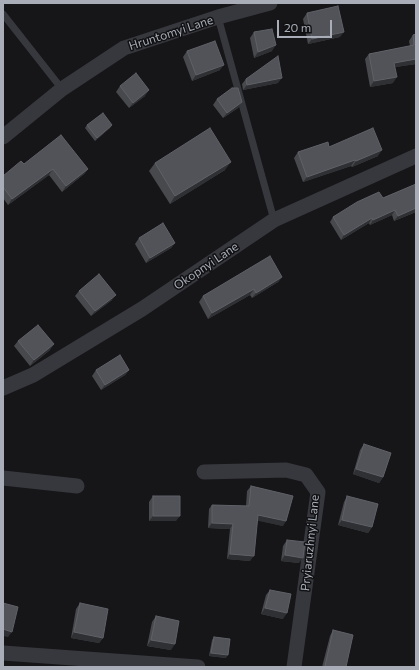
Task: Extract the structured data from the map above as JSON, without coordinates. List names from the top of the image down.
{
  "streets": {
    "street": ["Hruntomyi Lane", "Okopnyi Lane", "Pryiaruzhnyi Lane"]
  },
  "scale_bar": "20 m"
}
